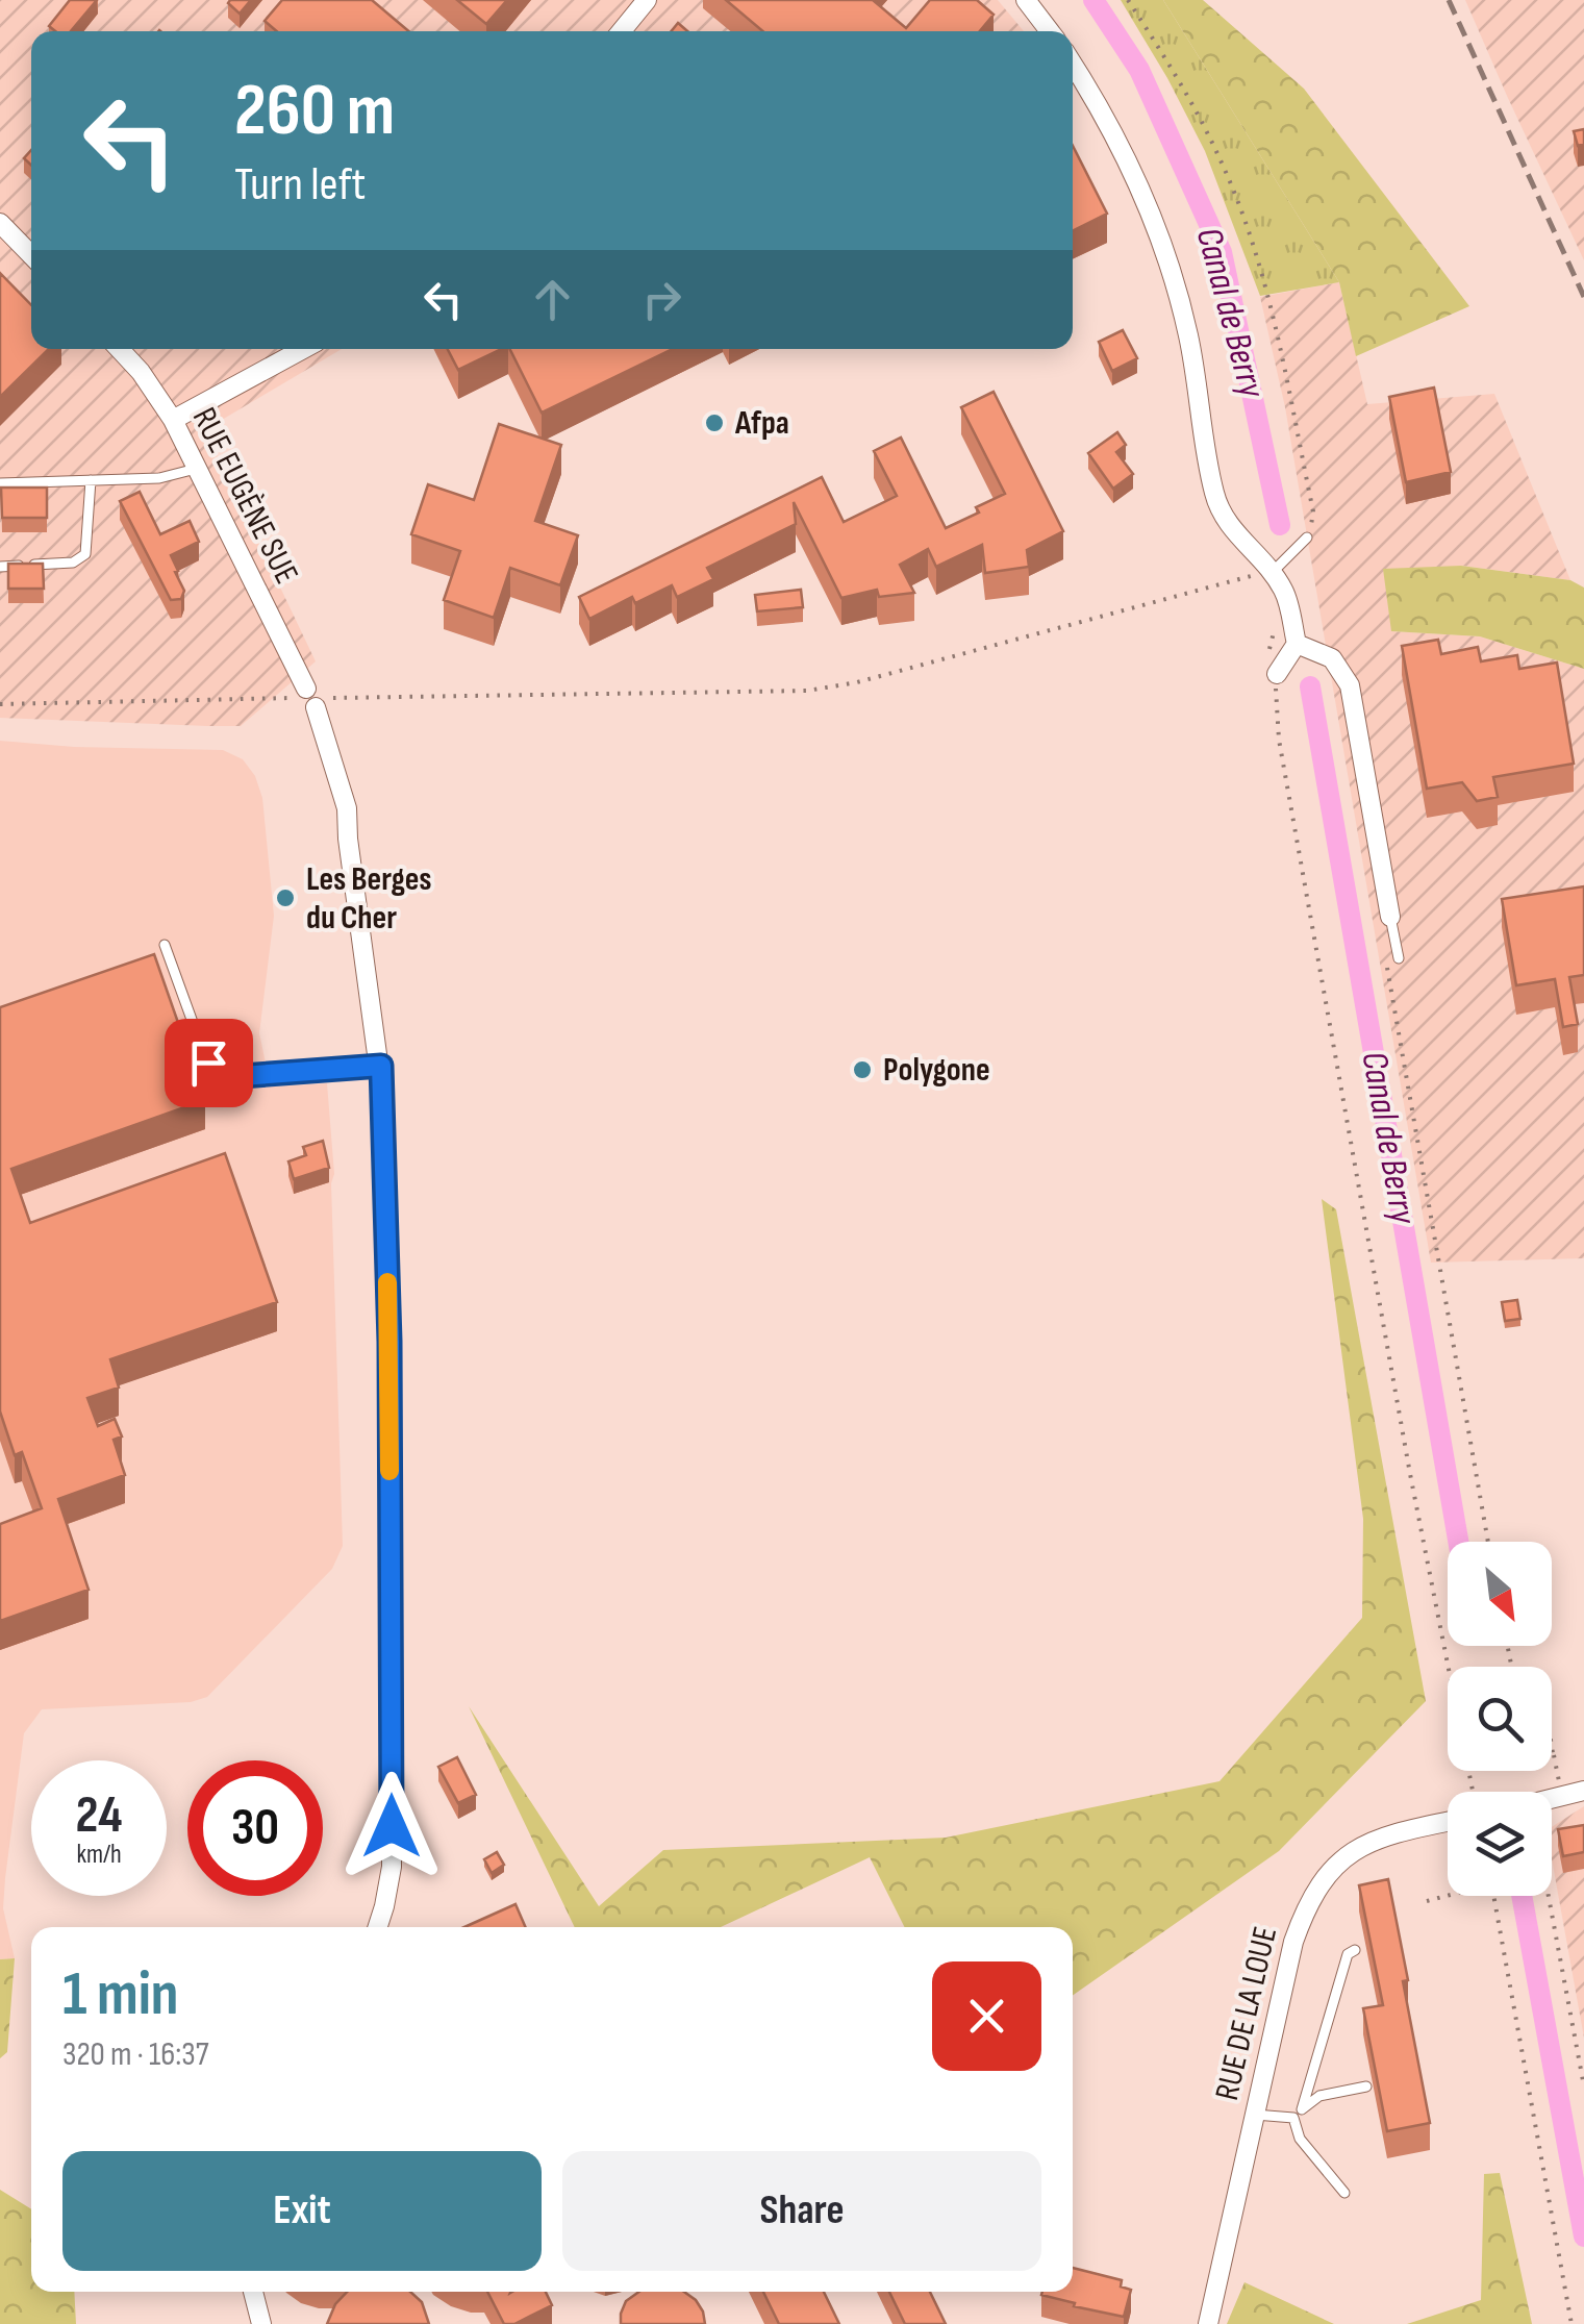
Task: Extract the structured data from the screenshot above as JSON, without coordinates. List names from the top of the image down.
{
  "streets": {
    "street": ["RUE EUGÈNE SUE", "RUE DE LA LOUE"]
  },
  "water": ["Canal de Berry"],
  "places": ["Afpa", "Les Berges du Cher", "Polygone"],
  "north": "bottom right",
  "page": {
    "turn": ["260 m", "Turn left"],
    "speed": "24 km/h",
    "limit": "30",
    "heading": ["1 min", "320 m · 16:37"],
    "buttons": ["Exit", "Share"]
  }
}
